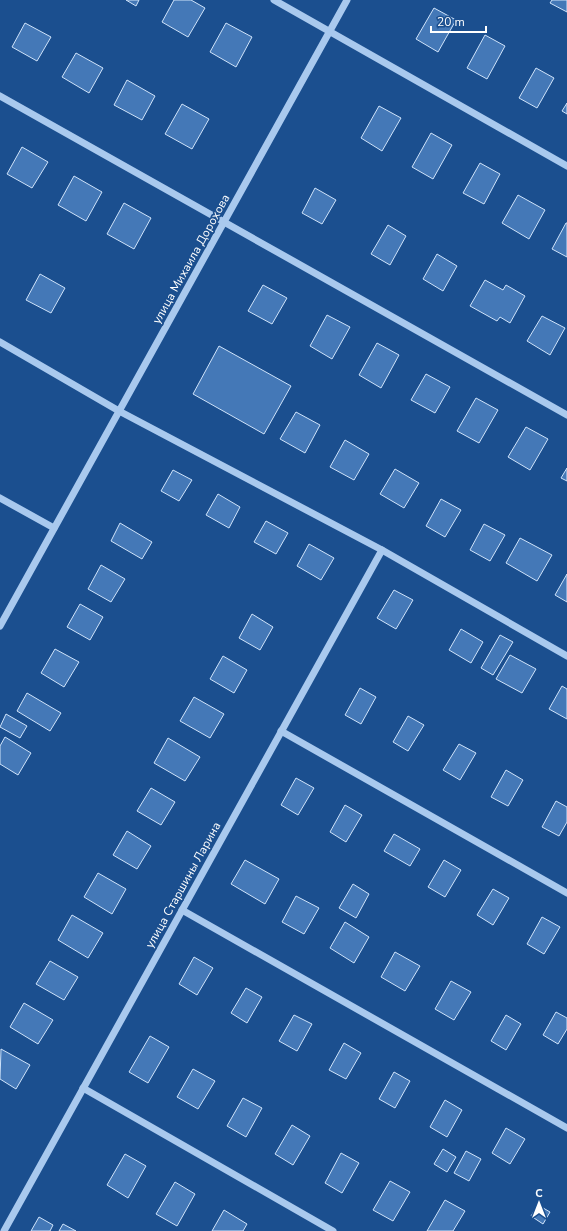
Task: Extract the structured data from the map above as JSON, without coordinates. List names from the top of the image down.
{
  "streets": {
    "street": ["улица Михаила Дорохова", "улица Старшины Ларина"]
  },
  "scale_bar": "20 m",
  "north": "top"
}
